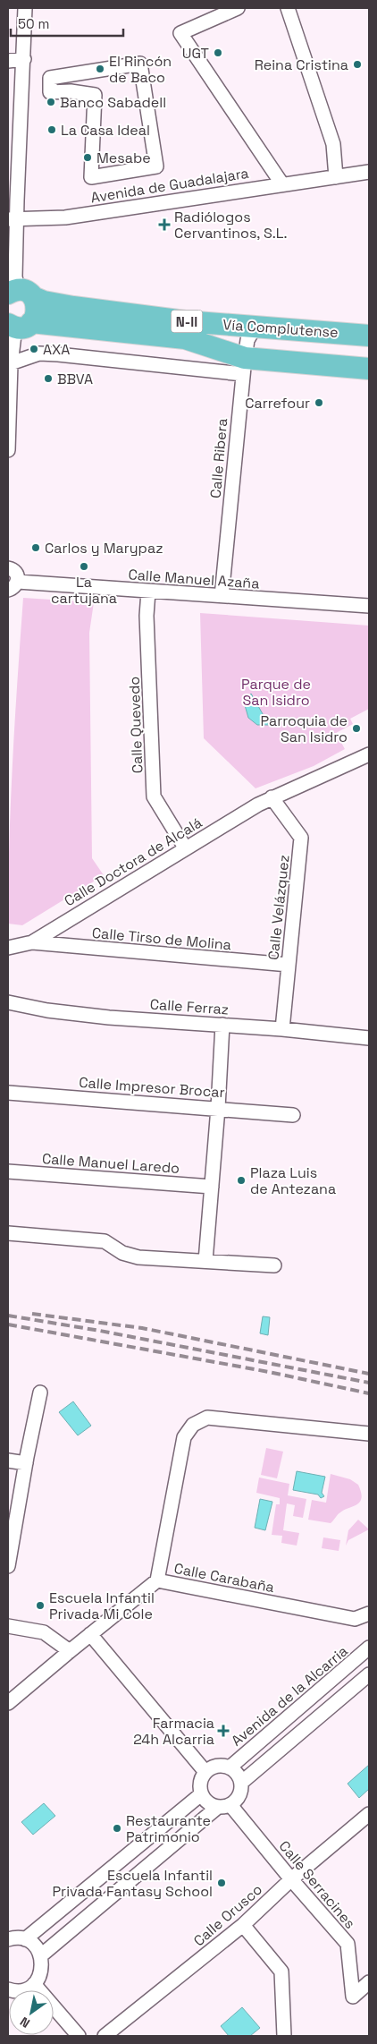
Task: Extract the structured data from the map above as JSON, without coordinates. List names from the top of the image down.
{
  "streets": {
    "main road": ["N-II", "Vía Complutense"],
    "street": [
      "Avenida de Guadalajara",
      "Calle Ribera",
      "Calle Manuel Azaña",
      "Calle Quevedo",
      "Calle Doctora de Alcalá",
      "Calle Velázquez",
      "Calle Tirso de Molina",
      "Calle Ferraz",
      "Calle Impresor Brocar",
      "Calle Manuel Laredo",
      "Calle Carabaña",
      "Avenida de la Alcarria",
      "Calle Serracines",
      "Calle Orusco"
    ]
  },
  "crossings": [
    ["Vía Complutense", "Calle Ribera"],
    ["Calle Ribera", "Calle Manuel Azaña"],
    ["Calle Manuel Azaña", "Calle Quevedo"],
    ["Calle Quevedo", "Calle Doctora de Alcalá"],
    ["Calle Doctora de Alcalá", "Calle Velázquez"],
    ["Calle Doctora de Alcalá", "Calle Tirso de Molina"],
    ["Calle Velázquez", "Calle Tirso de Molina"],
    ["Calle Velázquez", "Calle Ferraz"],
    ["Avenida de la Alcarria", "Calle Serracines"],
    ["Calle Serracines", "Calle Orusco"]
  ],
  "parks": ["Parque de San Isidro"],
  "places": {
    "other": [
      "UGT",
      "Reina Cristina",
      "El Rincón de Baco",
      "Banco Sabadell",
      "La Casa Ideal",
      "Mesabe",
      "AXA",
      "BBVA",
      "Carrefour",
      "Carlos y Marypaz",
      "La cartujana",
      "Parroquia de San Isidro",
      "Plaza Luis de Antezana",
      "Escuela Infantil Privada Mi Cole",
      "Restaurante Patrimonio",
      "Escuela Infantil Privada Fantasy School"
    ],
    "health": ["Radiólogos Cervantinos, S.L.", "Farmacia 24h Alcarria"]
  },
  "scale_bar": "50 m",
  "north": "bottom left"
}
